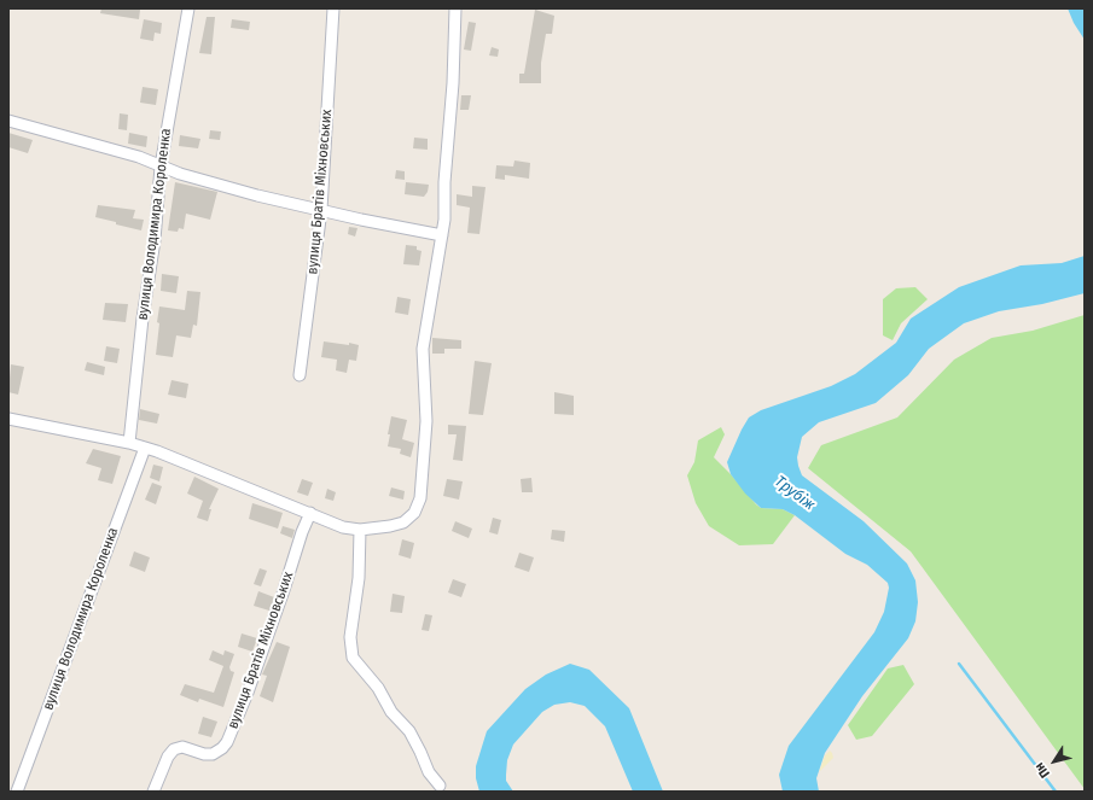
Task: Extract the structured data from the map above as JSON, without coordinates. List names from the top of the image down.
{
  "streets": {
    "street": ["вулиця Братів Міхновських", "вулиця Володимира Короленка"]
  },
  "water": ["Трубіж"],
  "north": "bottom left"
}
